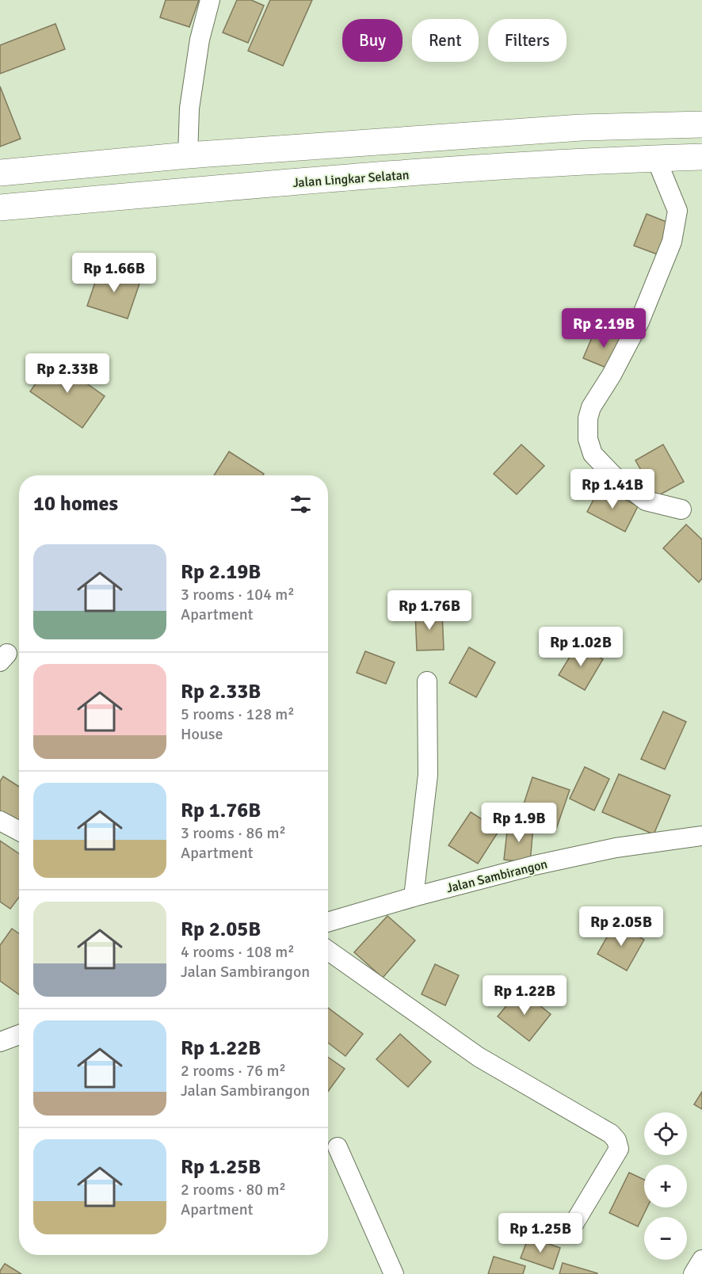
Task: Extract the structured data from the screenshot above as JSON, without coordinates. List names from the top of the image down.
{
  "streets": {
    "highway": ["Jalan Lingkar Selatan"],
    "street": ["Jalan Sambirangon"]
  },
  "page": {
    "chip": ["Buy", "Rent", "Filters"],
    "price": [
      "Rp 1.66B",
      "Rp 2.19B",
      "Rp 2.33B",
      "Rp 1.41B",
      "Rp 1.76B",
      "Rp 1.02B",
      "Rp 1.9B",
      "Rp 2.05B",
      "Rp 1.22B",
      "Rp 1.25B"
    ],
    "heading": "10 homes",
    "list": [
      {
        "name": "Rp 2.19B",
        "note": "3 rooms · 104 m² · Apartment"
      },
      {
        "name": "Rp 2.33B",
        "note": "5 rooms · 128 m² · House"
      },
      {
        "name": "Rp 1.76B",
        "note": "3 rooms · 86 m² · Apartment"
      },
      {
        "name": "Rp 2.05B",
        "note": "4 rooms · 108 m² · Jalan Sambirangon"
      },
      {
        "name": "Rp 1.22B",
        "note": "2 rooms · 76 m² · Jalan Sambirangon"
      },
      {
        "name": "Rp 1.25B",
        "note": "2 rooms · 80 m² · Apartment"
      }
    ],
    "map_buttons": ["+", "−"]
  }
}
